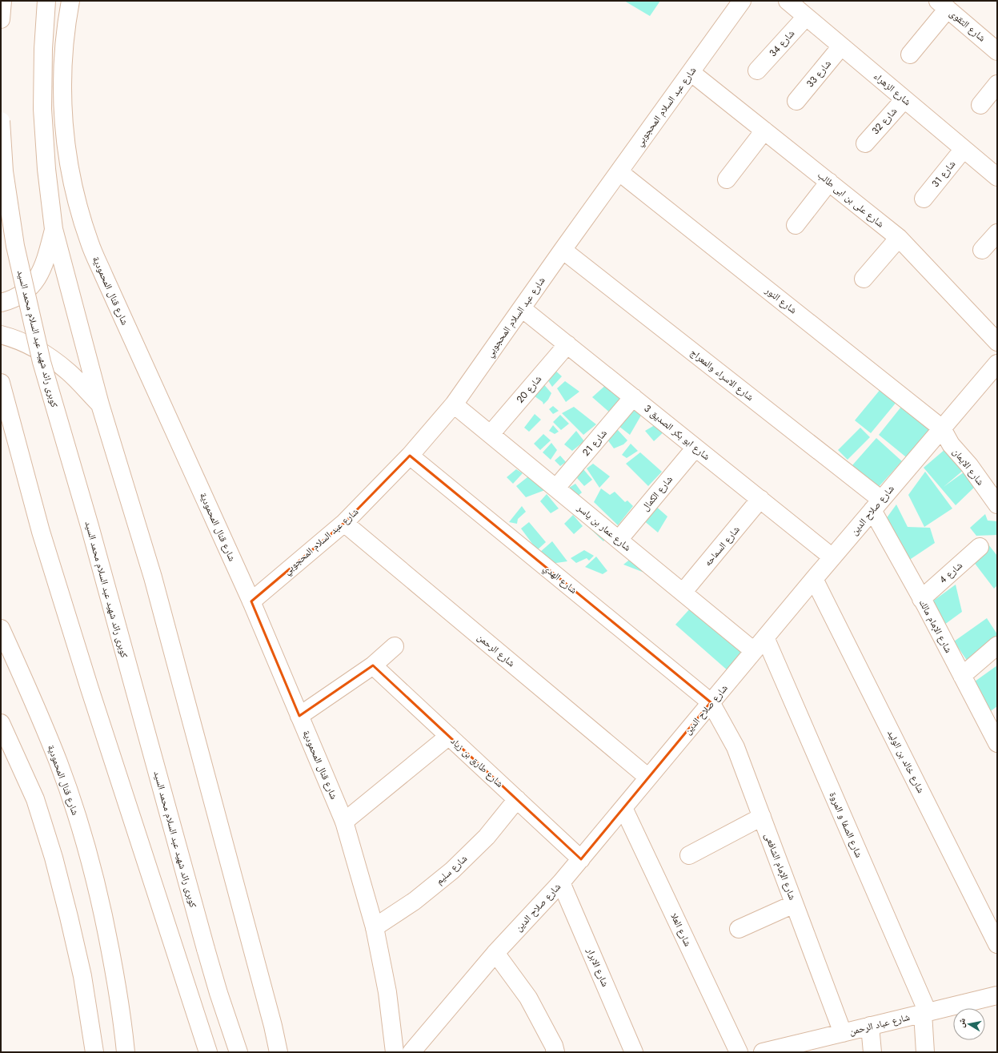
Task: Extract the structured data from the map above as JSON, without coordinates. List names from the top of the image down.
{
  "streets": {
    "street": [
      "شارع التقوى",
      "شارع 34",
      "شارع 33",
      "شارع الزهراء",
      "شارع عبد السلام المحجوبي",
      "شارع 32",
      "شارع 31",
      "شارع على بن ابى طالب",
      "شارع قنال المحمودية",
      "شارع النور",
      "كوبرى رائد شهيد عبد السلام محمد السيد",
      "شارع الاسراء والمعراج",
      "شارع 20",
      "شارع ابو بكر الصديق 3",
      "شارع 21",
      "شارع الايمان",
      "شارع الكمال",
      "شارع صلاح الدين",
      "شارع عمار بن ياسر",
      "شارع السماحه",
      "شارع 4",
      "شارع الهدي",
      "شارع الإمام مالك",
      "شارع الرحمن",
      "شارع خالد بن الوليد",
      "شارع طارق بن زياد",
      "شارع الصفا و المروة",
      "شارع الإمام الشافعى",
      "شارع سليم",
      "شارع العلا",
      "شارع الابرار",
      "شارع عباد الرحمن"
    ]
  },
  "crossings": [
    ["شارع 34", "شارع الزهراء"],
    ["شارع 33", "شارع الزهراء"],
    ["شارع الزهراء", "شارع 32"],
    ["شارع الزهراء", "شارع 31"],
    ["شارع عبد السلام المحجوبي", "شارع على بن ابى طالب"],
    ["شارع عبد السلام المحجوبي", "شارع قنال المحمودية"],
    ["شارع عبد السلام المحجوبي", "شارع النور"],
    ["شارع عبد السلام المحجوبي", "شارع الاسراء والمعراج"],
    ["شارع عبد السلام المحجوبي", "شارع ابو بكر الصديق 3"],
    ["شارع عبد السلام المحجوبي", "شارع عمار بن ياسر"],
    ["شارع عبد السلام المحجوبي", "شارع الهدي"],
    ["شارع عبد السلام المحجوبي", "شارع الرحمن"],
    ["شارع قنال المحمودية", "شارع سليم"],
    ["شارع النور", "شارع الايمان"],
    ["شارع النور", "شارع صلاح الدين"],
    ["شارع الاسراء والمعراج", "شارع صلاح الدين"],
    ["شارع الاسراء والمعراج", "شارع الإمام مالك"],
    ["شارع 20", "شارع ابو بكر الصديق 3"],
    ["شارع 20", "شارع عمار بن ياسر"],
    ["شارع ابو بكر الصديق 3", "شارع 21"],
    ["شارع ابو بكر الصديق 3", "شارع الكمال"],
    ["شارع ابو بكر الصديق 3", "شارع صلاح الدين"],
    ["شارع ابو بكر الصديق 3", "شارع السماحه"],
    ["شارع 21", "شارع عمار بن ياسر"],
    ["شارع الايمان", "شارع صلاح الدين"],
    ["شارع الكمال", "شارع عمار بن ياسر"],
    ["شارع صلاح الدين", "شارع عمار بن ياسر"],
    ["شارع صلاح الدين", "شارع الهدي"],
    ["شارع صلاح الدين", "شارع الإمام مالك"],
    ["شارع صلاح الدين", "شارع الرحمن"],
    ["شارع صلاح الدين", "شارع خالد بن الوليد"],
    ["شارع صلاح الدين", "شارع طارق بن زياد"],
    ["شارع صلاح الدين", "شارع الصفا و المروة"],
    ["شارع صلاح الدين", "شارع الإمام الشافعى"],
    ["شارع صلاح الدين", "شارع العلا"],
    ["شارع صلاح الدين", "شارع الابرار"],
    ["شارع عمار بن ياسر", "شارع السماحه"],
    ["شارع 4", "شارع الإمام مالك"],
    ["شارع الهدي", "شارع الإمام الشافعى"],
    ["شارع طارق بن زياد", "شارع سليم"],
    ["شارع الصفا و المروة", "شارع عباد الرحمن"],
    ["شارع الإمام الشافعى", "شارع عباد الرحمن"]
  ],
  "north": "left"
}
